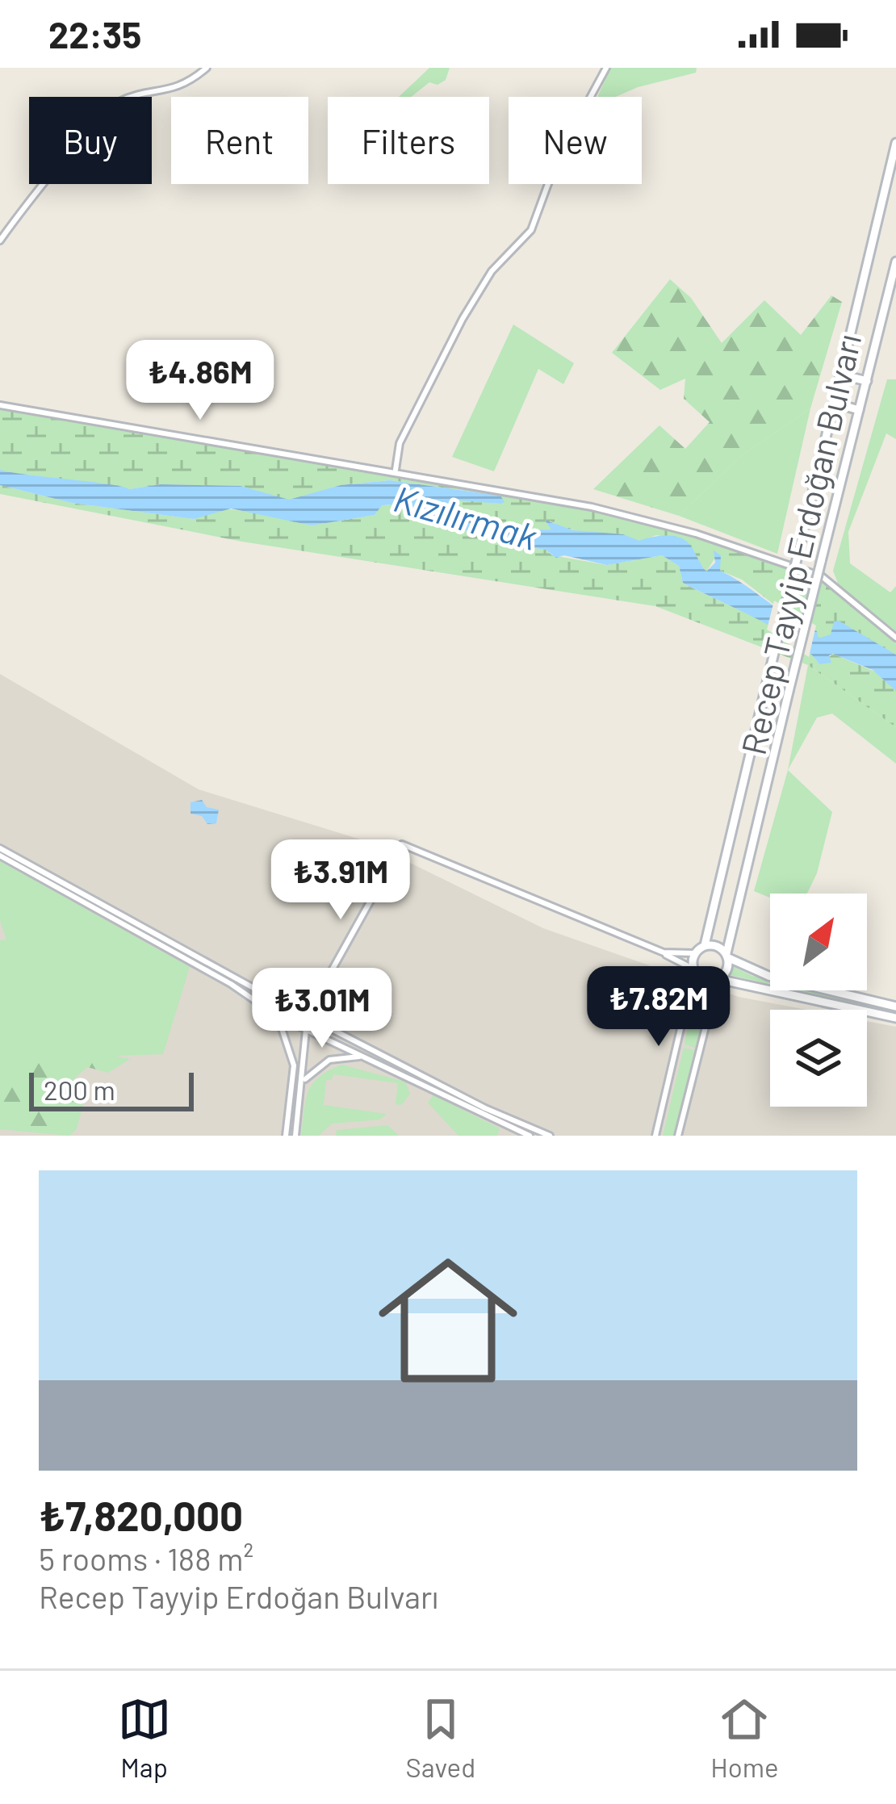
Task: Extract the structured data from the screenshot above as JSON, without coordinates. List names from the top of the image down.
{
  "streets": {
    "street": ["Recep Tayyip Erdoğan Bulvarı"]
  },
  "water": ["Kızılırmak"],
  "scale_bar": "200 m",
  "north": "top right",
  "page": {
    "status": "22:35",
    "chip": [
      "Buy",
      "Rent",
      "Filters",
      "New"
    ],
    "price": [
      "₺4.86M",
      "₺3.91M",
      "₺7.82M",
      "₺3.01M"
    ],
    "scale": "200 m",
    "list": [
      {
        "name": "₺7,820,000",
        "note": "5 rooms · 188 m² · Recep Tayyip Erdoğan Bulvarı"
      }
    ],
    "tabs": ["Map", "Saved", "Home"]
  }
}
